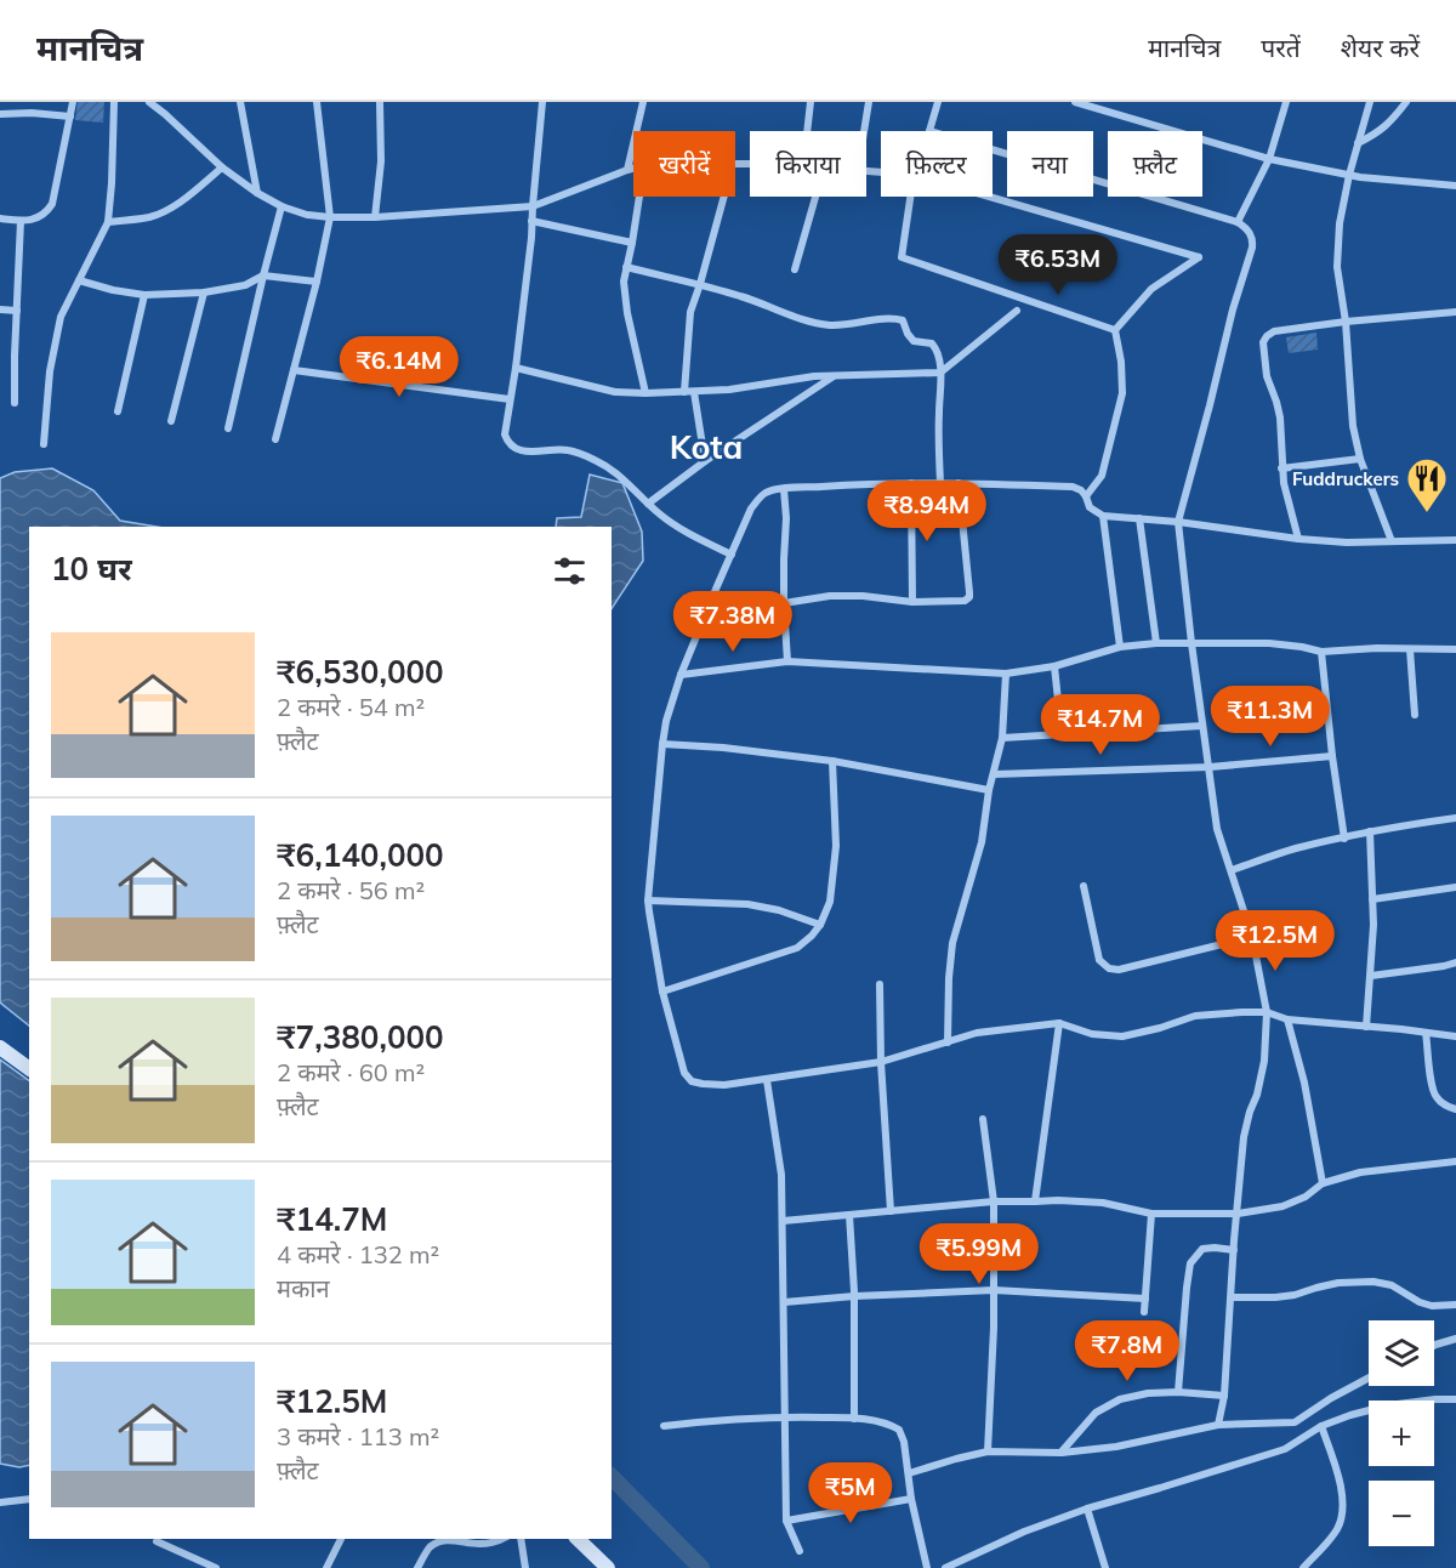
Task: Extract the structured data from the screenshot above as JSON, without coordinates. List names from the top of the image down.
{
  "districts": ["Kota"],
  "places": {
    "restaurant": ["Fuddruckers"]
  },
  "page": {
    "header": "मानचित्र",
    "nav": ["मानचित्र", "परतें", "शेयर करें"],
    "chip": [
      "खरीदें",
      "किराया",
      "फ़िल्टर",
      "नया",
      "फ़्लैट"
    ],
    "price": [
      "₹6.53M",
      "₹6.14M",
      "₹8.94M",
      "₹7.38M",
      "₹11.3M",
      "₹14.7M",
      "₹12.5M",
      "₹5.99M",
      "₹7.8M",
      "₹5M"
    ],
    "heading": "10 घर",
    "list": [
      {
        "name": "₹6,530,000",
        "note": "2 कमरे · 54 m² · फ़्लैट"
      },
      {
        "name": "₹6,140,000",
        "note": "2 कमरे · 56 m² · फ़्लैट"
      },
      {
        "name": "₹7,380,000",
        "note": "2 कमरे · 60 m² · फ़्लैट"
      },
      {
        "name": "₹14.7M",
        "note": "4 कमरे · 132 m² · मकान"
      },
      {
        "name": "₹12.5M",
        "note": "3 कमरे · 113 m² · फ़्लैट"
      }
    ],
    "map_buttons": ["+", "−"]
  }
}
